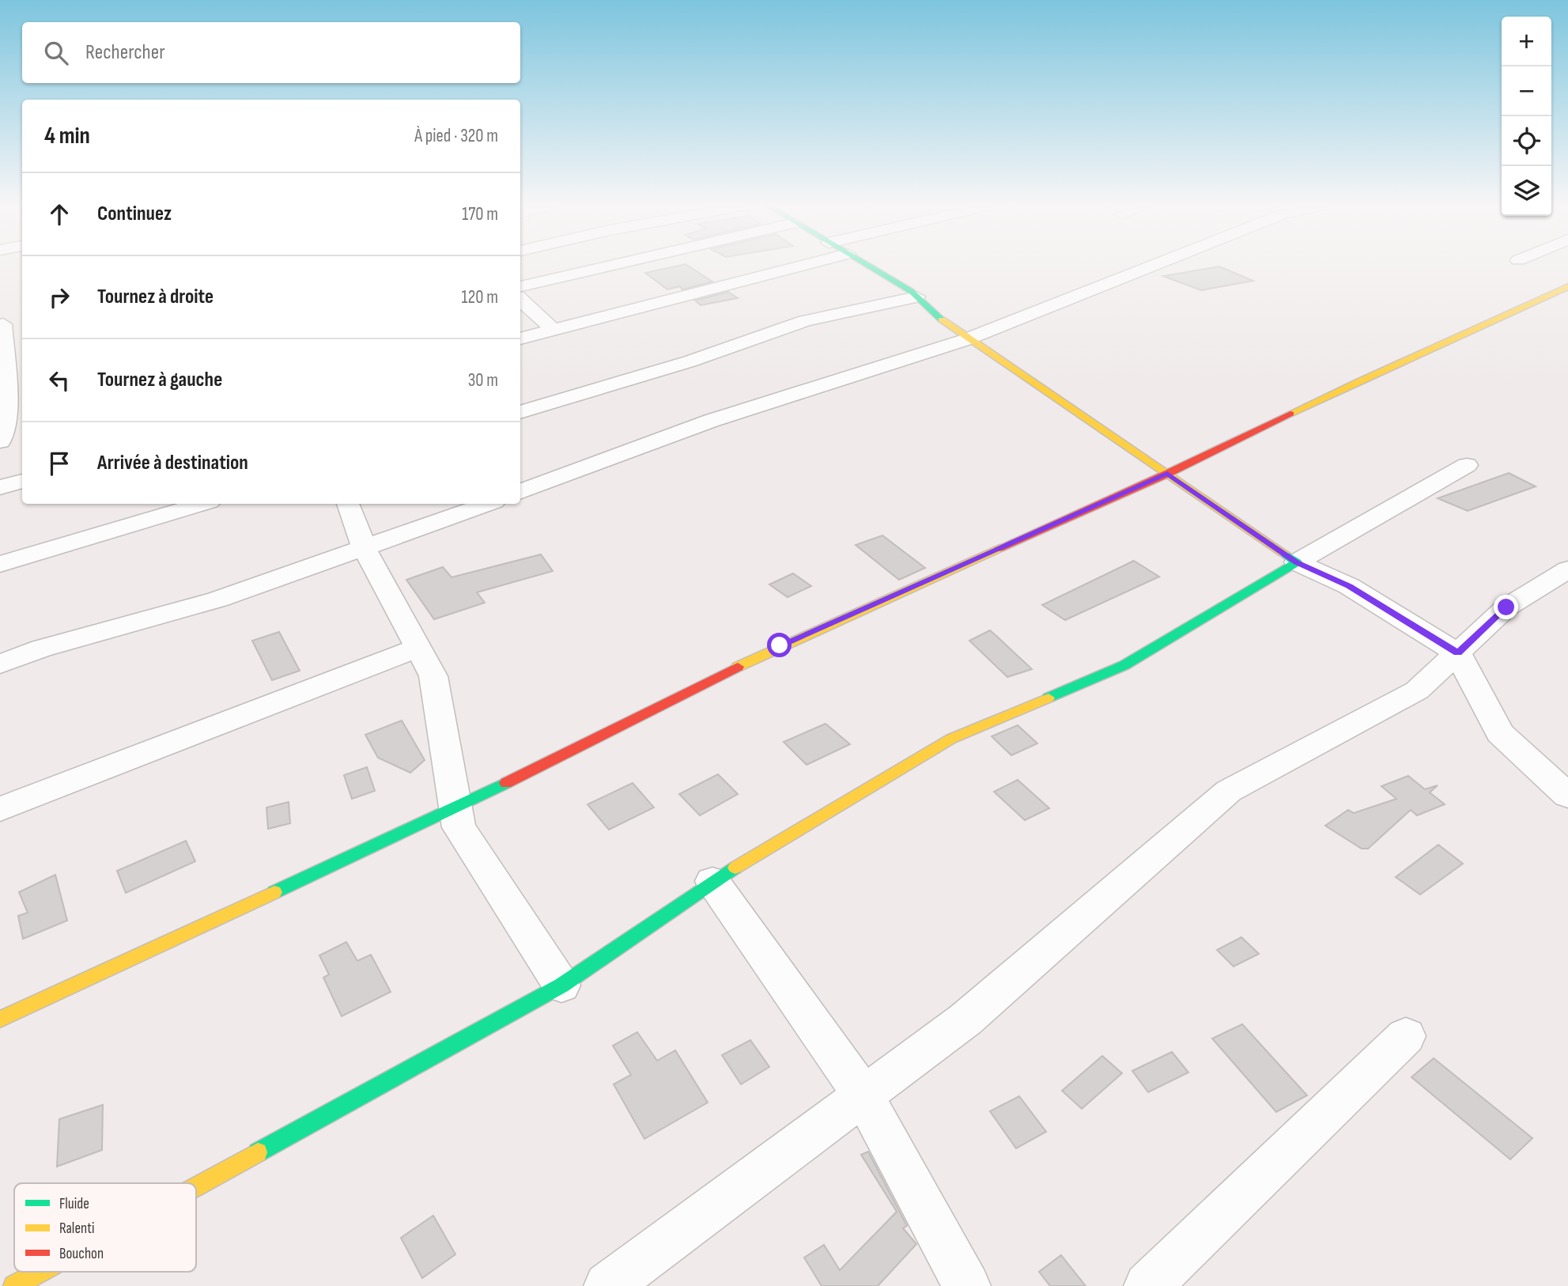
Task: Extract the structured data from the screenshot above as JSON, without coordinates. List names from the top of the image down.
{
  "legend": ["Fluide", "Ralenti", "Bouchon"],
  "page": {
    "map_buttons": ["+", "−"],
    "search": "Rechercher",
    "heading": ["4 min", "À pied · 320 m"],
    "list": [
      ["Continuez", "170 m"],
      ["Tournez à droite", "120 m"],
      ["Tournez à gauche", "30 m"],
      "Arrivée à destination"
    ]
  }
}
